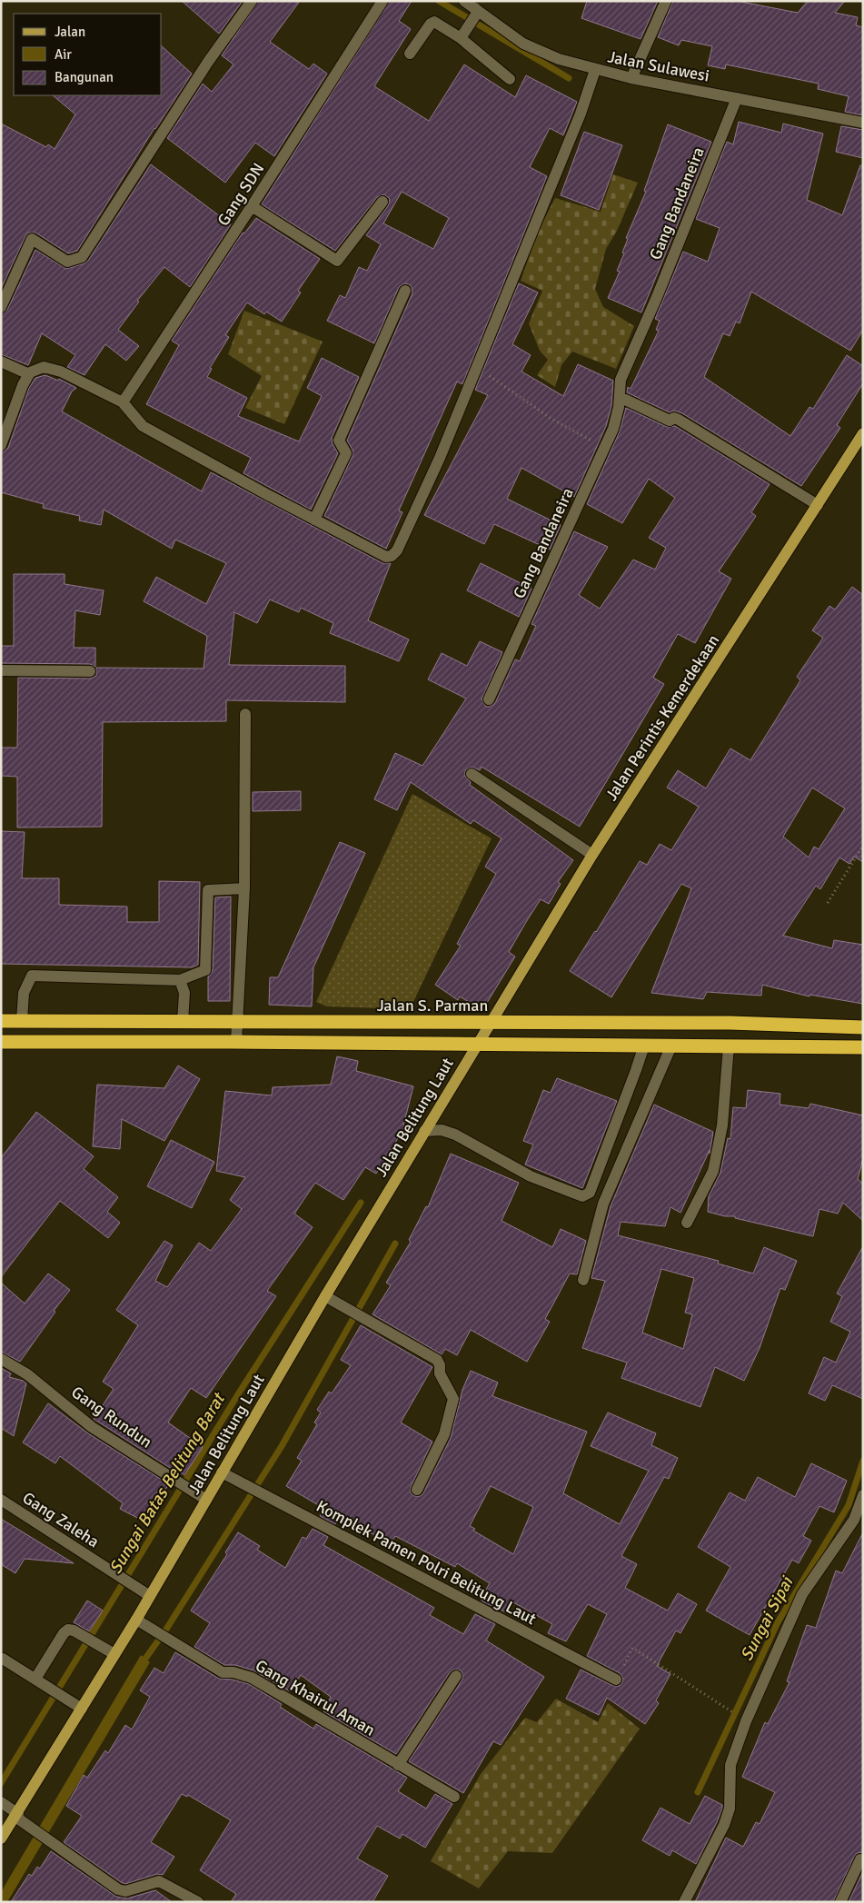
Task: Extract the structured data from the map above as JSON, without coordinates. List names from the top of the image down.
{
  "streets": {
    "highway": ["Jalan S. Parman"],
    "main road": ["Jalan Perintis Kemerdekaan", "Jalan Belitung Laut"],
    "street": [
      "Jalan Sulawesi",
      "Gang SDN",
      "Gang Bandaneira",
      "Gang Rundun",
      "Gang Zaleha",
      "Komplek Pamen Polri Belitung Laut",
      "Gang Khairul Aman"
    ]
  },
  "crossings": [
    ["Jalan Sulawesi", "Gang Bandaneira"],
    ["Jalan Perintis Kemerdekaan", "Jalan S. Parman"],
    ["Jalan Perintis Kemerdekaan", "Jalan Belitung Laut"],
    ["Jalan S. Parman", "Jalan Belitung Laut"],
    ["Jalan Belitung Laut", "Gang Rundun"],
    ["Jalan Belitung Laut", "Gang Zaleha"],
    ["Jalan Belitung Laut", "Komplek Pamen Polri Belitung Laut"],
    ["Jalan Belitung Laut", "Gang Khairul Aman"]
  ],
  "water": ["Sungai Batas Belitung Barat", "Sungai Sipai"],
  "legend": ["Jalan", "Air", "Bangunan"]
}
